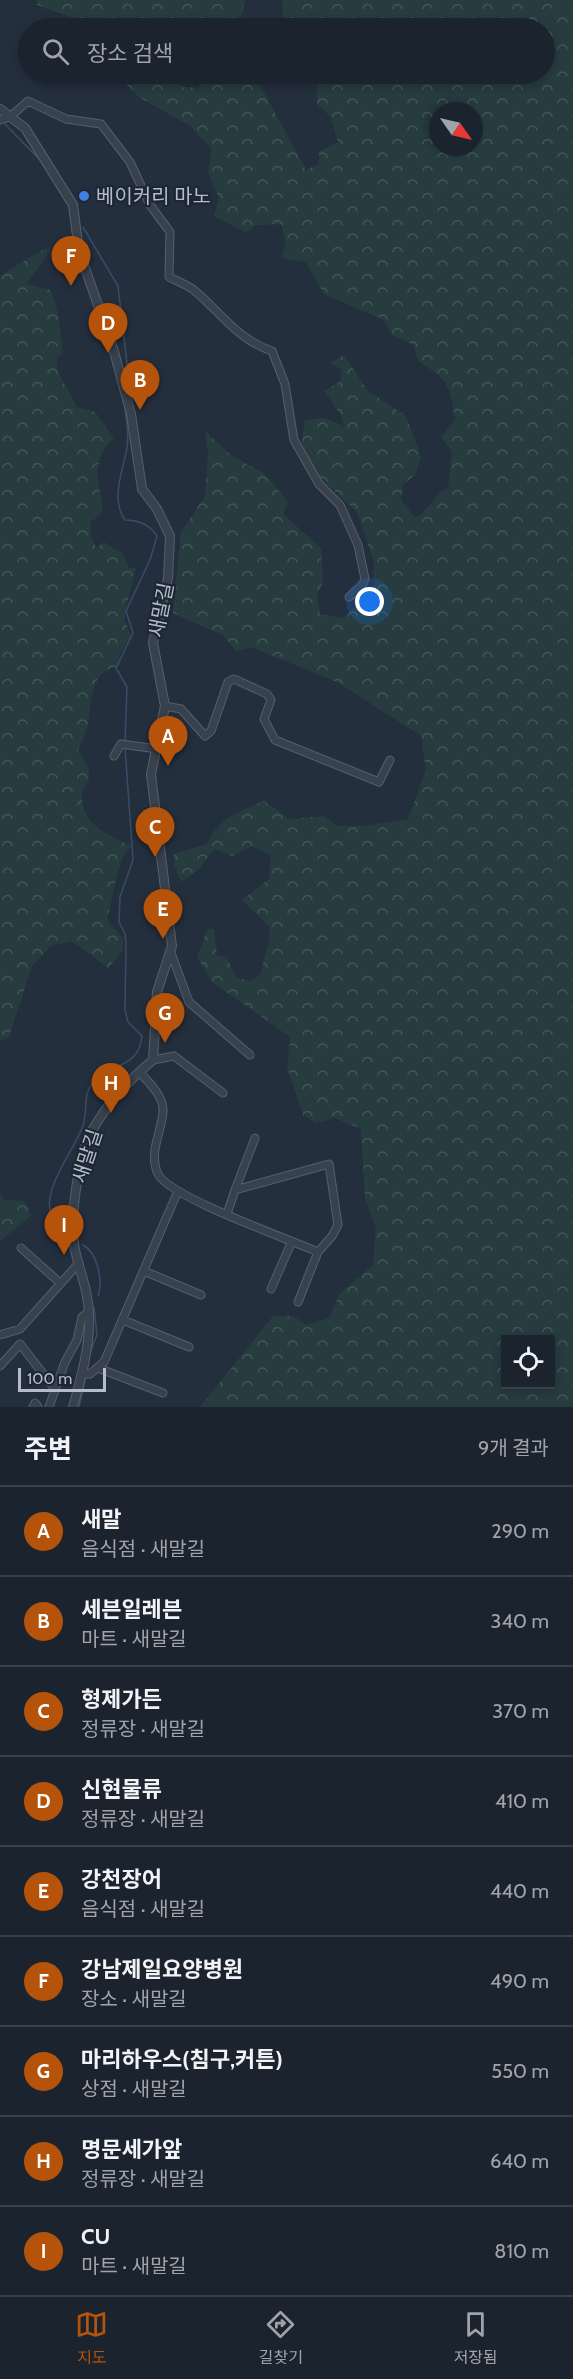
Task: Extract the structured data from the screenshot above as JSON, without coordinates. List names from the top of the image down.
{
  "streets": {
    "street": ["새말길"]
  },
  "places": ["베이커리 마노"],
  "scale_bar": "100 m",
  "north": "bottom right",
  "page": {
    "search": "장소 검색",
    "pins": [
      "F",
      "D",
      "B",
      "A",
      "C",
      "E",
      "G",
      "H",
      "I"
    ],
    "scale": "100 m",
    "heading": ["주변", "9개 결과"],
    "list": [
      {
        "mark": "A",
        "name": "새말",
        "note": "음식점 · 새말길",
        "value": "290 m"
      },
      {
        "mark": "B",
        "name": "세븐일레븐",
        "note": "마트 · 새말길",
        "value": "340 m"
      },
      {
        "mark": "C",
        "name": "형제가든",
        "note": "정류장 · 새말길",
        "value": "370 m"
      },
      {
        "mark": "D",
        "name": "신현물류",
        "note": "정류장 · 새말길",
        "value": "410 m"
      },
      {
        "mark": "E",
        "name": "강천장어",
        "note": "음식점 · 새말길",
        "value": "440 m"
      },
      {
        "mark": "F",
        "name": "강남제일요양병원",
        "note": "장소 · 새말길",
        "value": "490 m"
      },
      {
        "mark": "G",
        "name": "마리하우스(침구,커튼)",
        "note": "상점 · 새말길",
        "value": "550 m"
      },
      {
        "mark": "H",
        "name": "명문세가앞",
        "note": "정류장 · 새말길",
        "value": "640 m"
      },
      {
        "mark": "I",
        "name": "CU",
        "note": "마트 · 새말길",
        "value": "810 m"
      }
    ],
    "nav": ["지도", "길찾기", "저장됨"]
  }
}
